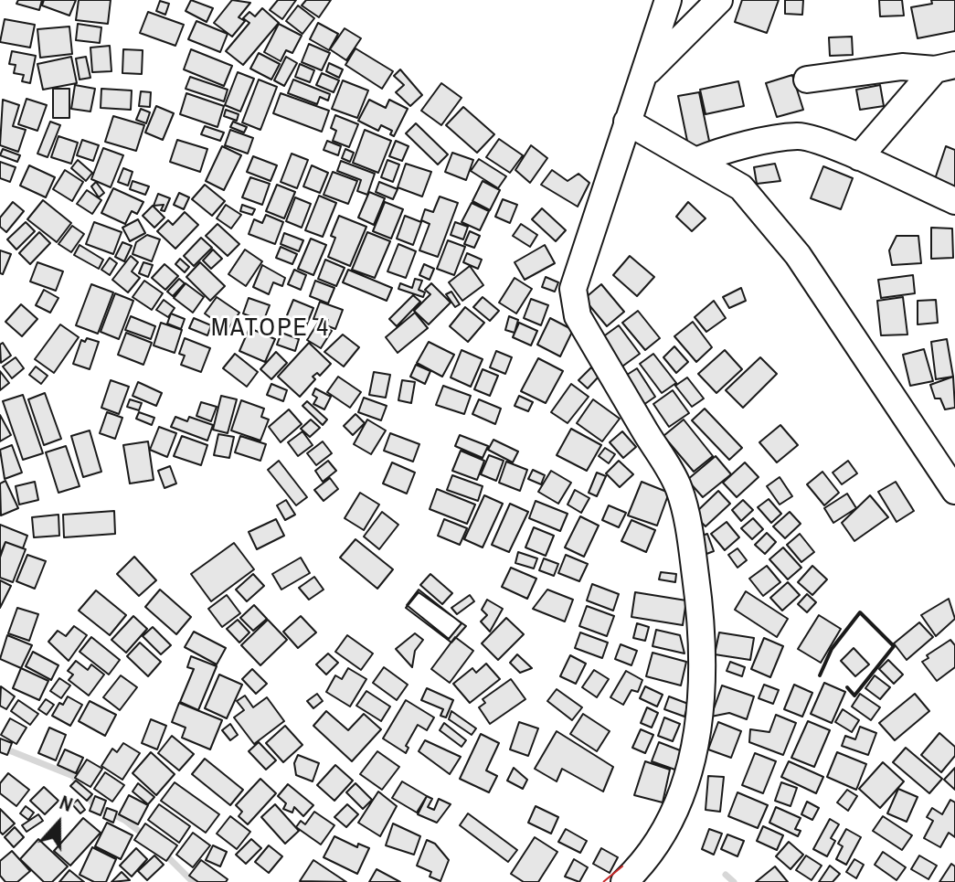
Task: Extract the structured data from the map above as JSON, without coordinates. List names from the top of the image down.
{
  "districts": ["MATOPE 4"],
  "north": "top"
}
